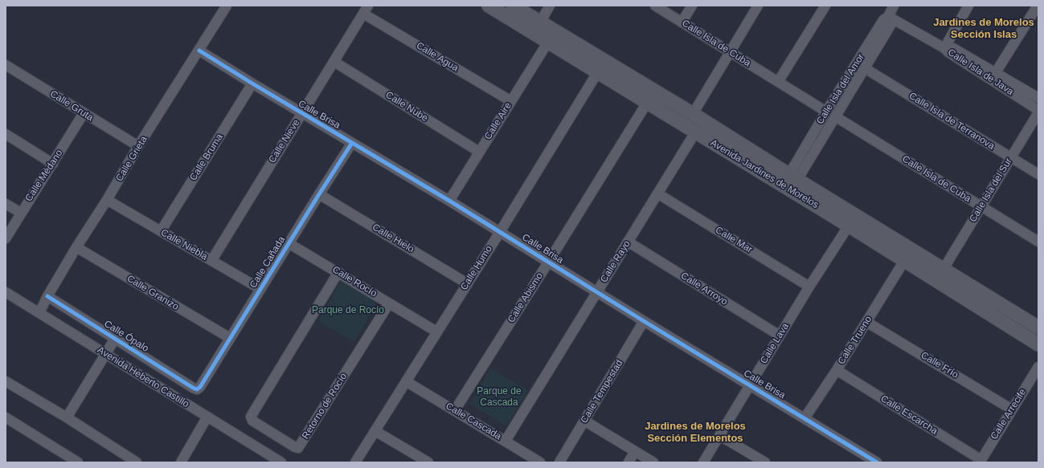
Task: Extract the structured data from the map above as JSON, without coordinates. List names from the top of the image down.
{
  "streets": {
    "main road": ["Avenida Jardines de Morelos"],
    "street": [
      "Calle Isla de Cuba",
      "Calle Agua",
      "Calle Isla de Java",
      "Calle Isla del Amor",
      "Calle Gruta",
      "Calle Nube",
      "Calle Brisa",
      "Calle Aire",
      "Calle Isla de Terranova",
      "Calle Nieve",
      "Calle Bruma",
      "Calle Grieta",
      "Calle Médano",
      "Calle Isla del Sur",
      "Calle Hielo",
      "Calle Mar",
      "Calle Niebla",
      "Calle Rayo",
      "Calle Cañada",
      "Calle Humo",
      "Calle Rocío",
      "Calle Arroyo",
      "Calle Granizo",
      "Calle Abismo",
      "Calle Ópalo",
      "Calle Trueno",
      "Calle Lava",
      "Calle Frío",
      "Avenida Heberto Castillo",
      "Calle Tempestad",
      "Retorno de Rocío",
      "Calle Arrecife",
      "Calle Escarcha",
      "Calle Cascada"
    ]
  },
  "crossings": [
    ["Calle Isla de Cuba", "Calle Isla del Amor"],
    ["Calle Isla de Cuba", "Calle Isla del Sur"],
    ["Calle Agua", "Calle Aire"],
    ["Calle Agua", "Calle Nieve"],
    ["Calle Isla de Java", "Calle Isla del Amor"],
    ["Calle Isla del Amor", "Calle Isla de Terranova"],
    ["Calle Isla del Amor", "Avenida Jardines de Morelos"],
    ["Calle Gruta", "Calle Grieta"],
    ["Calle Gruta", "Calle Médano"],
    ["Calle Nube", "Calle Aire"],
    ["Calle Nube", "Calle Nieve"],
    ["Calle Brisa", "Calle Aire"],
    ["Calle Brisa", "Calle Nieve"],
    ["Calle Brisa", "Calle Bruma"],
    ["Calle Brisa", "Calle Grieta"],
    ["Calle Brisa", "Calle Rayo"],
    ["Calle Brisa", "Calle Cañada"],
    ["Calle Brisa", "Calle Humo"],
    ["Calle Brisa", "Calle Abismo"],
    ["Calle Brisa", "Calle Trueno"],
    ["Calle Brisa", "Calle Lava"],
    ["Calle Brisa", "Calle Tempestad"],
    ["Calle Aire", "Avenida Jardines de Morelos"],
    ["Calle Isla de Terranova", "Calle Isla del Sur"],
    ["Calle Nieve", "Calle Niebla"],
    ["Calle Bruma", "Calle Niebla"],
    ["Calle Grieta", "Calle Niebla"],
    ["Calle Grieta", "Calle Granizo"],
    ["Calle Grieta", "Calle Ópalo"],
    ["Calle Grieta", "Avenida Heberto Castillo"],
    ["Avenida Jardines de Morelos", "Calle Isla del Sur"],
    ["Avenida Jardines de Morelos", "Calle Rayo"],
    ["Avenida Jardines de Morelos", "Calle Humo"],
    ["Avenida Jardines de Morelos", "Calle Abismo"],
    ["Avenida Jardines de Morelos", "Calle Trueno"],
    ["Avenida Jardines de Morelos", "Calle Lava"],
    ["Calle Hielo", "Calle Cañada"],
    ["Calle Hielo", "Calle Humo"],
    ["Calle Mar", "Calle Rayo"],
    ["Calle Mar", "Calle Lava"],
    ["Calle Niebla", "Calle Cañada"],
    ["Calle Rayo", "Calle Arroyo"],
    ["Calle Rayo", "Calle Cascada"],
    ["Calle Cañada", "Calle Rocío"],
    ["Calle Cañada", "Calle Granizo"],
    ["Calle Cañada", "Calle Ópalo"],
    ["Calle Humo", "Calle Rocío"],
    ["Calle Humo", "Calle Cascada"],
    ["Calle Rocío", "Retorno de Rocío"],
    ["Calle Arroyo", "Calle Lava"],
    ["Calle Abismo", "Calle Cascada"],
    ["Calle Trueno", "Calle Frío"],
    ["Calle Trueno", "Calle Escarcha"],
    ["Calle Frío", "Calle Arrecife"],
    ["Calle Arrecife", "Calle Escarcha"]
  ],
  "districts": ["Jardines de Morelos Sección Islas", "Jardines de Morelos Sección Elementos"],
  "parks": ["Parque de Rocío", "Parque de Cascada"]
}
